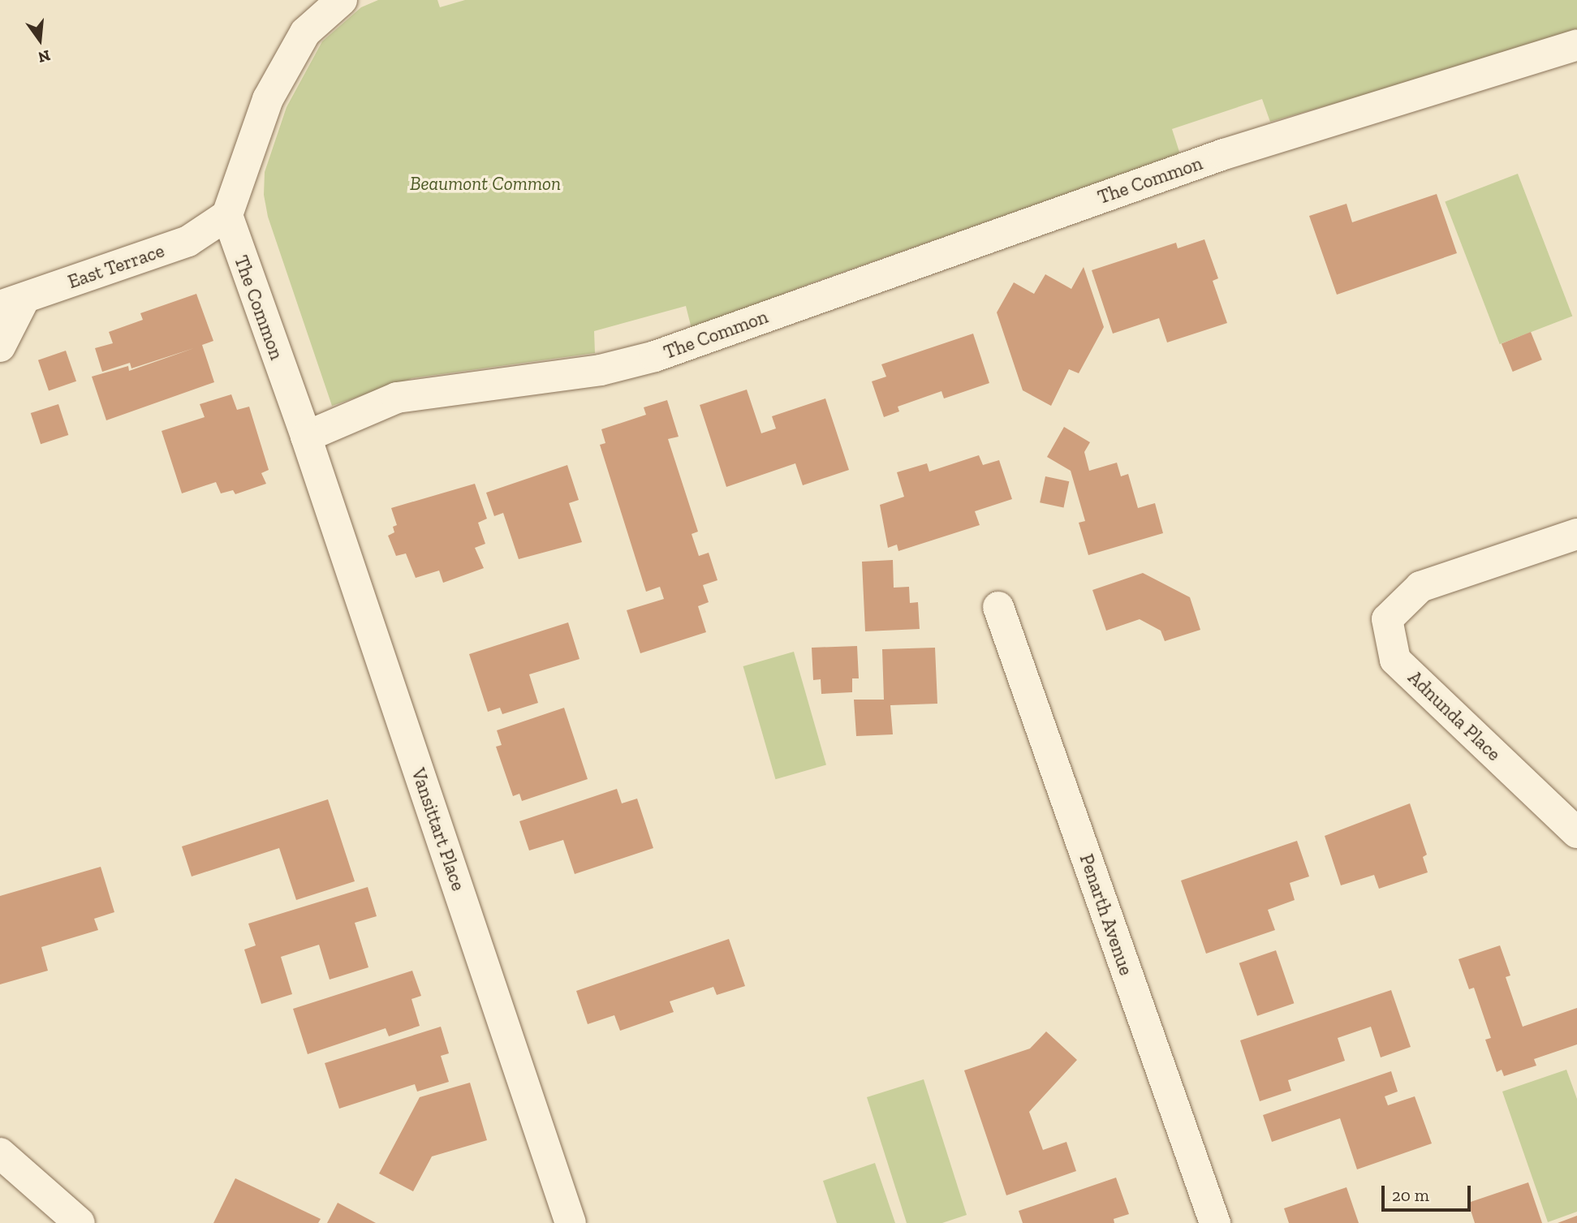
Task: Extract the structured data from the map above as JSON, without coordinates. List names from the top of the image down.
{
  "streets": {
    "street": [
      "The Common",
      "East Terrace",
      "Adnunda Place",
      "Vansittart Place",
      "Penarth Avenue"
    ]
  },
  "crossings": [
    ["The Common", "East Terrace"],
    ["The Common", "Vansittart Place"]
  ],
  "parks": ["Beaumont Common"],
  "scale_bar": "20 m",
  "north": "bottom"
}
